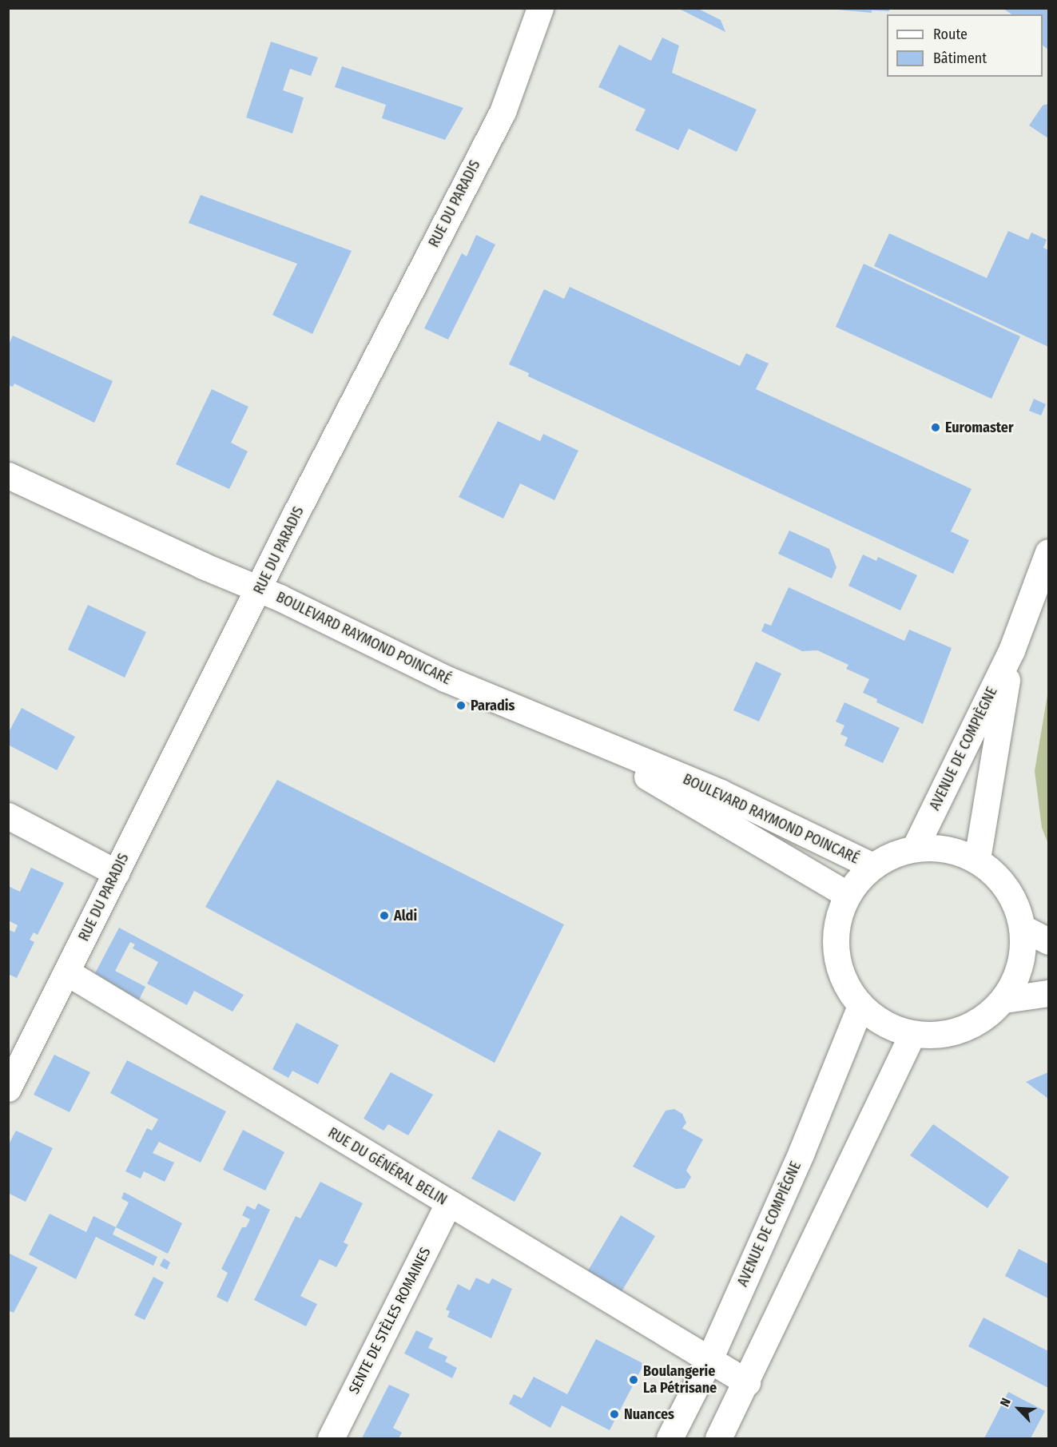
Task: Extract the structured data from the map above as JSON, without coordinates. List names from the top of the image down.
{
  "streets": {
    "street": [
      "RUE DU PARADIS",
      "BOULEVARD RAYMOND POINCARÉ",
      "AVENUE DE COMPIÈGNE",
      "RUE DU GÉNÉRAL BELIN",
      "SENTE DE STÈLES ROMAINES"
    ]
  },
  "crossings": [
    ["RUE DU PARADIS", "BOULEVARD RAYMOND POINCARÉ"],
    ["RUE DU PARADIS", "RUE DU GÉNÉRAL BELIN"],
    ["AVENUE DE COMPIÈGNE", "RUE DU GÉNÉRAL BELIN"],
    ["RUE DU GÉNÉRAL BELIN", "SENTE DE STÈLES ROMAINES"]
  ],
  "places": [
    "Euromaster",
    "Paradis",
    "Aldi",
    "Boulangerie La Pétrisane",
    "Nuances"
  ],
  "legend": ["Route", "Bâtiment"],
  "north": "top left"
}
